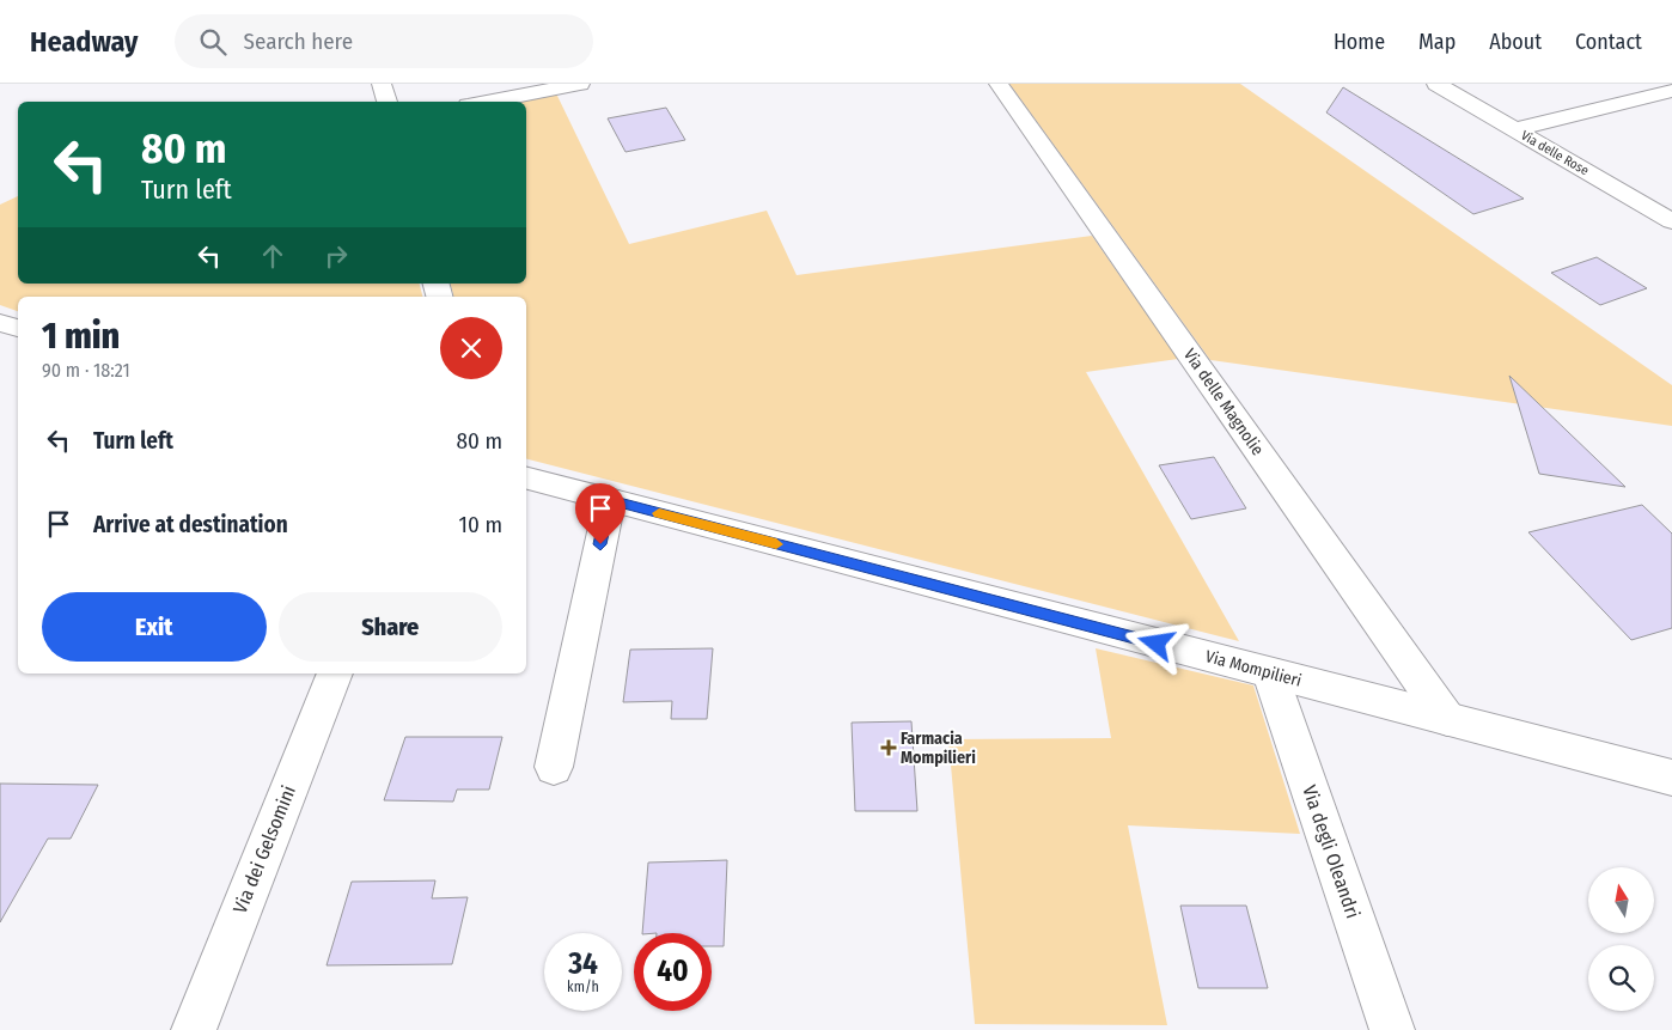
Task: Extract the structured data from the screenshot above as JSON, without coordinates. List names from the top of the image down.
{
  "streets": {
    "street": [
      "Via delle Rose",
      "Via delle Magnolie",
      "Via Mompilieri",
      "Via dei Gelsomini",
      "Via degli Oleandri"
    ]
  },
  "crossings": [
    ["Via delle Magnolie", "Via Mompilieri"],
    ["Via Mompilieri", "Via degli Oleandri"]
  ],
  "places": {
    "health": ["Farmacia Mompilieri"]
  },
  "north": "top",
  "page": {
    "header": "Headway",
    "search": "Search here",
    "nav": [
      "Home",
      "Map",
      "About",
      "Contact"
    ],
    "turn": ["80 m", "Turn left"],
    "heading": ["1 min", "90 m · 18:21"],
    "list": [
      {
        "name": "Turn left",
        "value": "80 m"
      },
      {
        "name": "Arrive at destination",
        "value": "10 m"
      }
    ],
    "buttons": ["Exit", "Share"],
    "speed": "34 km/h",
    "limit": "40"
  }
}
